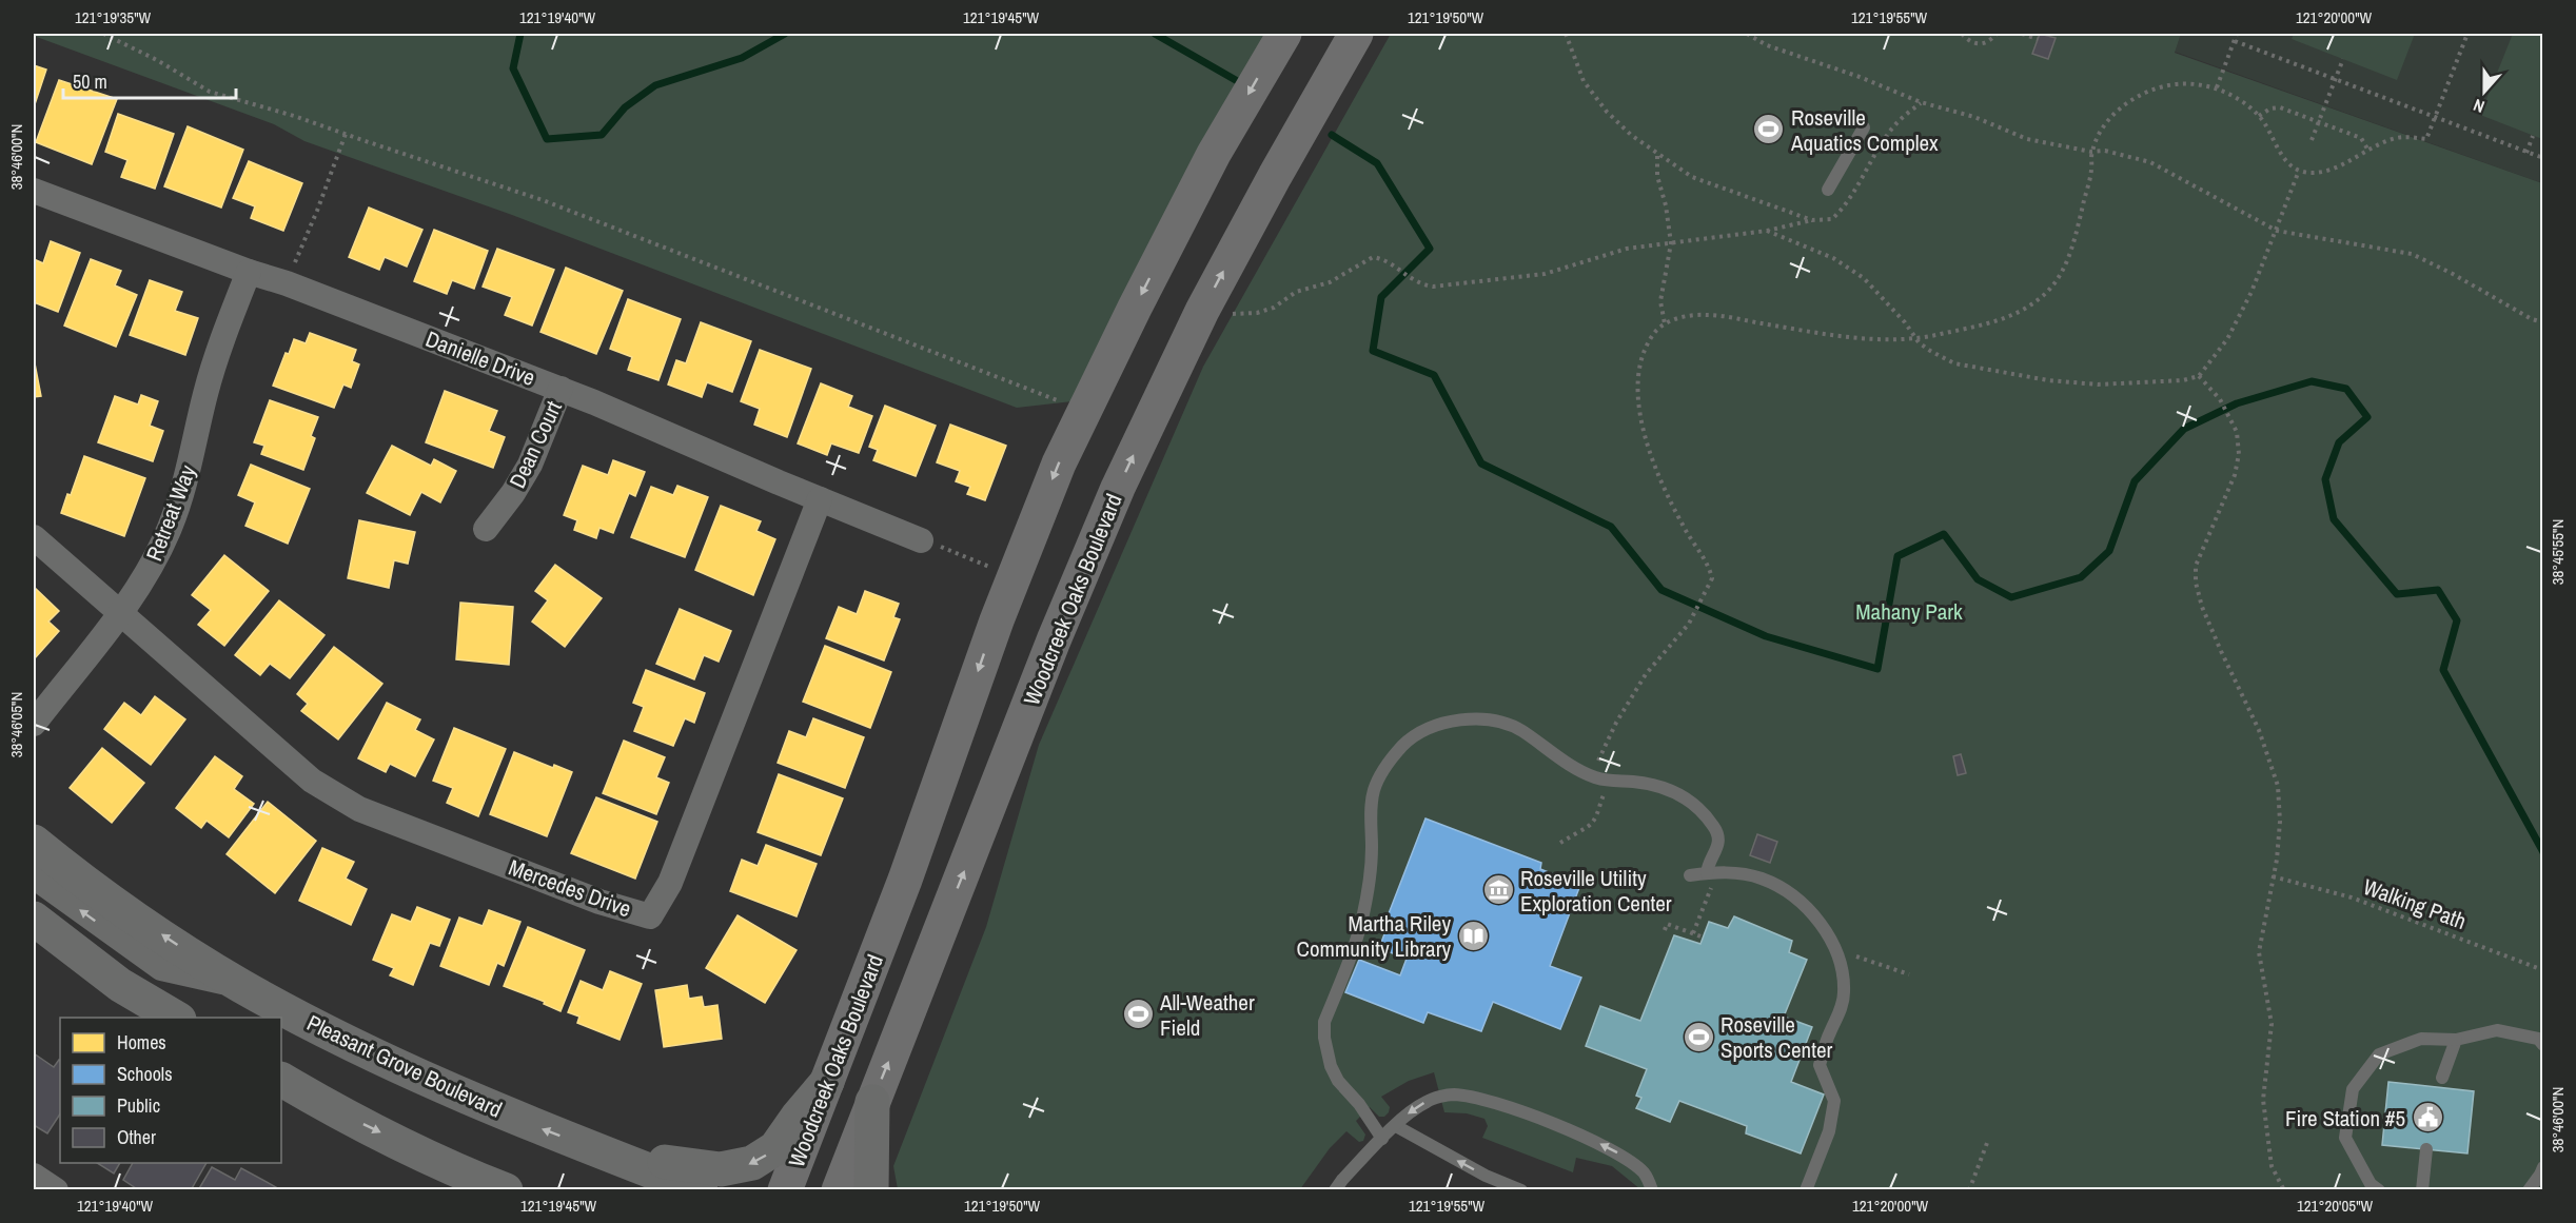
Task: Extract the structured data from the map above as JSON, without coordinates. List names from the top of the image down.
{
  "streets": {
    "main road": ["Woodcreek Oaks Boulevard", "Pleasant Grove Boulevard"],
    "street": [
      "Danielle Drive",
      "Dean Court",
      "Retreat Way",
      "Mercedes Drive"
    ],
    "path": ["Walking Path"]
  },
  "crossings": [
    ["Danielle Drive", "Dean Court"],
    ["Danielle Drive", "Retreat Way"],
    ["Danielle Drive", "Mercedes Drive"],
    ["Retreat Way", "Mercedes Drive"]
  ],
  "parks": ["Mahany Park"],
  "places": {
    "sports": ["Roseville Aquatics Complex", "All-Weather Field", "Roseville Sports Center"],
    "museum": ["Roseville Utility Exploration Center"],
    "library": ["Martha Riley Community Library"],
    "public building": ["Fire Station #5"]
  },
  "legend": [
    "Homes",
    "Schools",
    "Public",
    "Other"
  ],
  "scale_bar": "50 m",
  "north": "bottom",
  "coordinates": [
    "121°19'35\"W",
    "121°19'40\"W",
    "121°19'45\"W",
    "121°19'50\"W",
    "121°19'55\"W",
    "121°20'00\"W",
    "38°46'00\"N",
    "38°45'55\"N",
    "38°46'05\"N",
    "121°20'05\"W"
  ]
}
